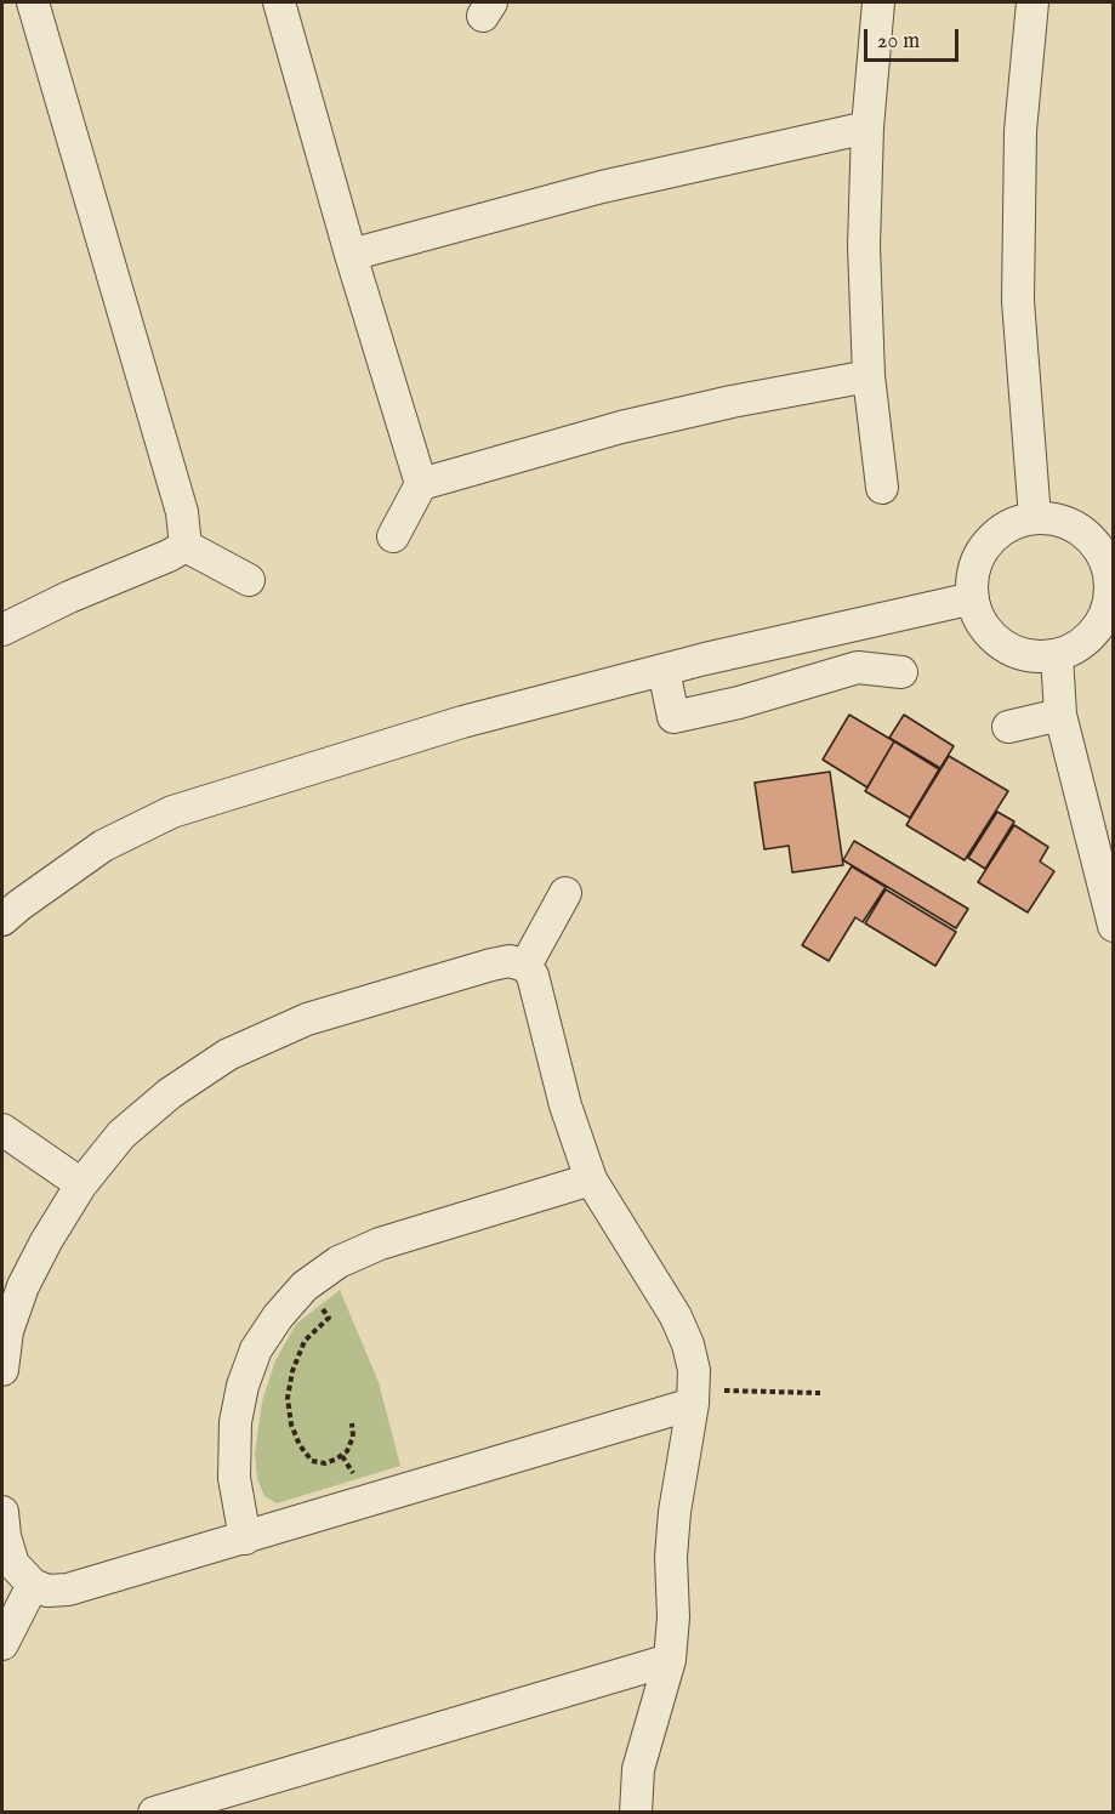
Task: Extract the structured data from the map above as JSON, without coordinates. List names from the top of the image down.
{
  "scale_bar": "20 m"
}
